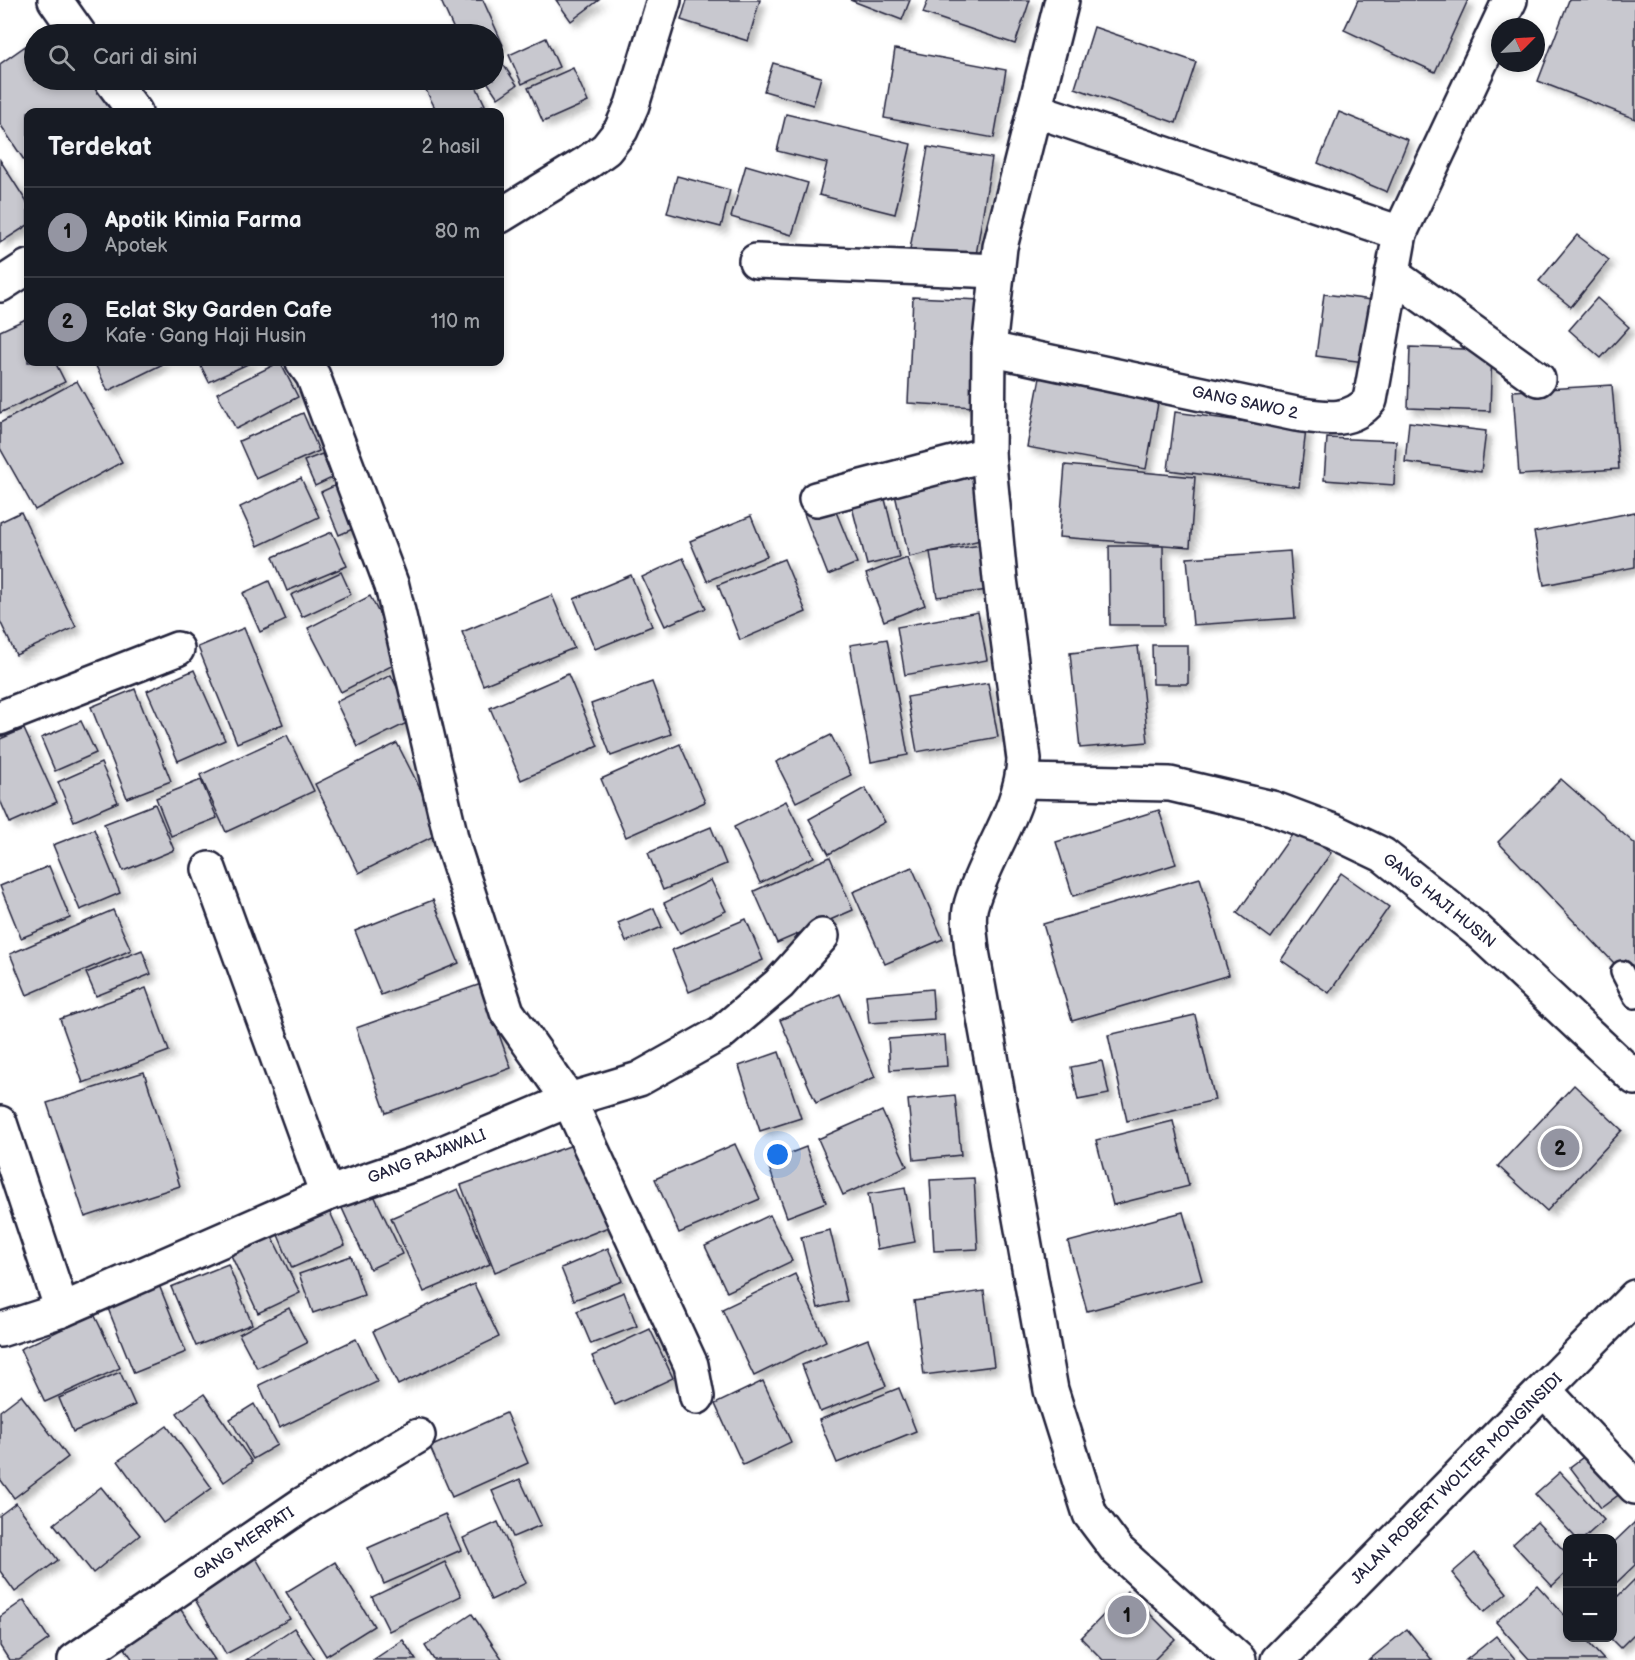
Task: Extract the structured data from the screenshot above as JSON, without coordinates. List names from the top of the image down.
{
  "streets": {
    "main road": [
      "GANG SAWO 2",
      "GANG HAJI HUSIN",
      "GANG RAJAWALI",
      "JALAN ROBERT WOLTER MONGINSIDI",
      "GANG MERPATI"
    ]
  },
  "north": "top right",
  "page": {
    "search": "Cari di sini",
    "heading": ["Terdekat", "2 hasil"],
    "list": [
      {
        "mark": "1",
        "name": "Apotik Kimia Farma",
        "note": "Apotek",
        "value": "80 m"
      },
      {
        "mark": "2",
        "name": "Eclat Sky Garden Cafe",
        "note": "Kafe · Gang Haji Husin",
        "value": "110 m"
      }
    ],
    "pins": ["2", "1"],
    "map_buttons": ["+", "−"]
  }
}
